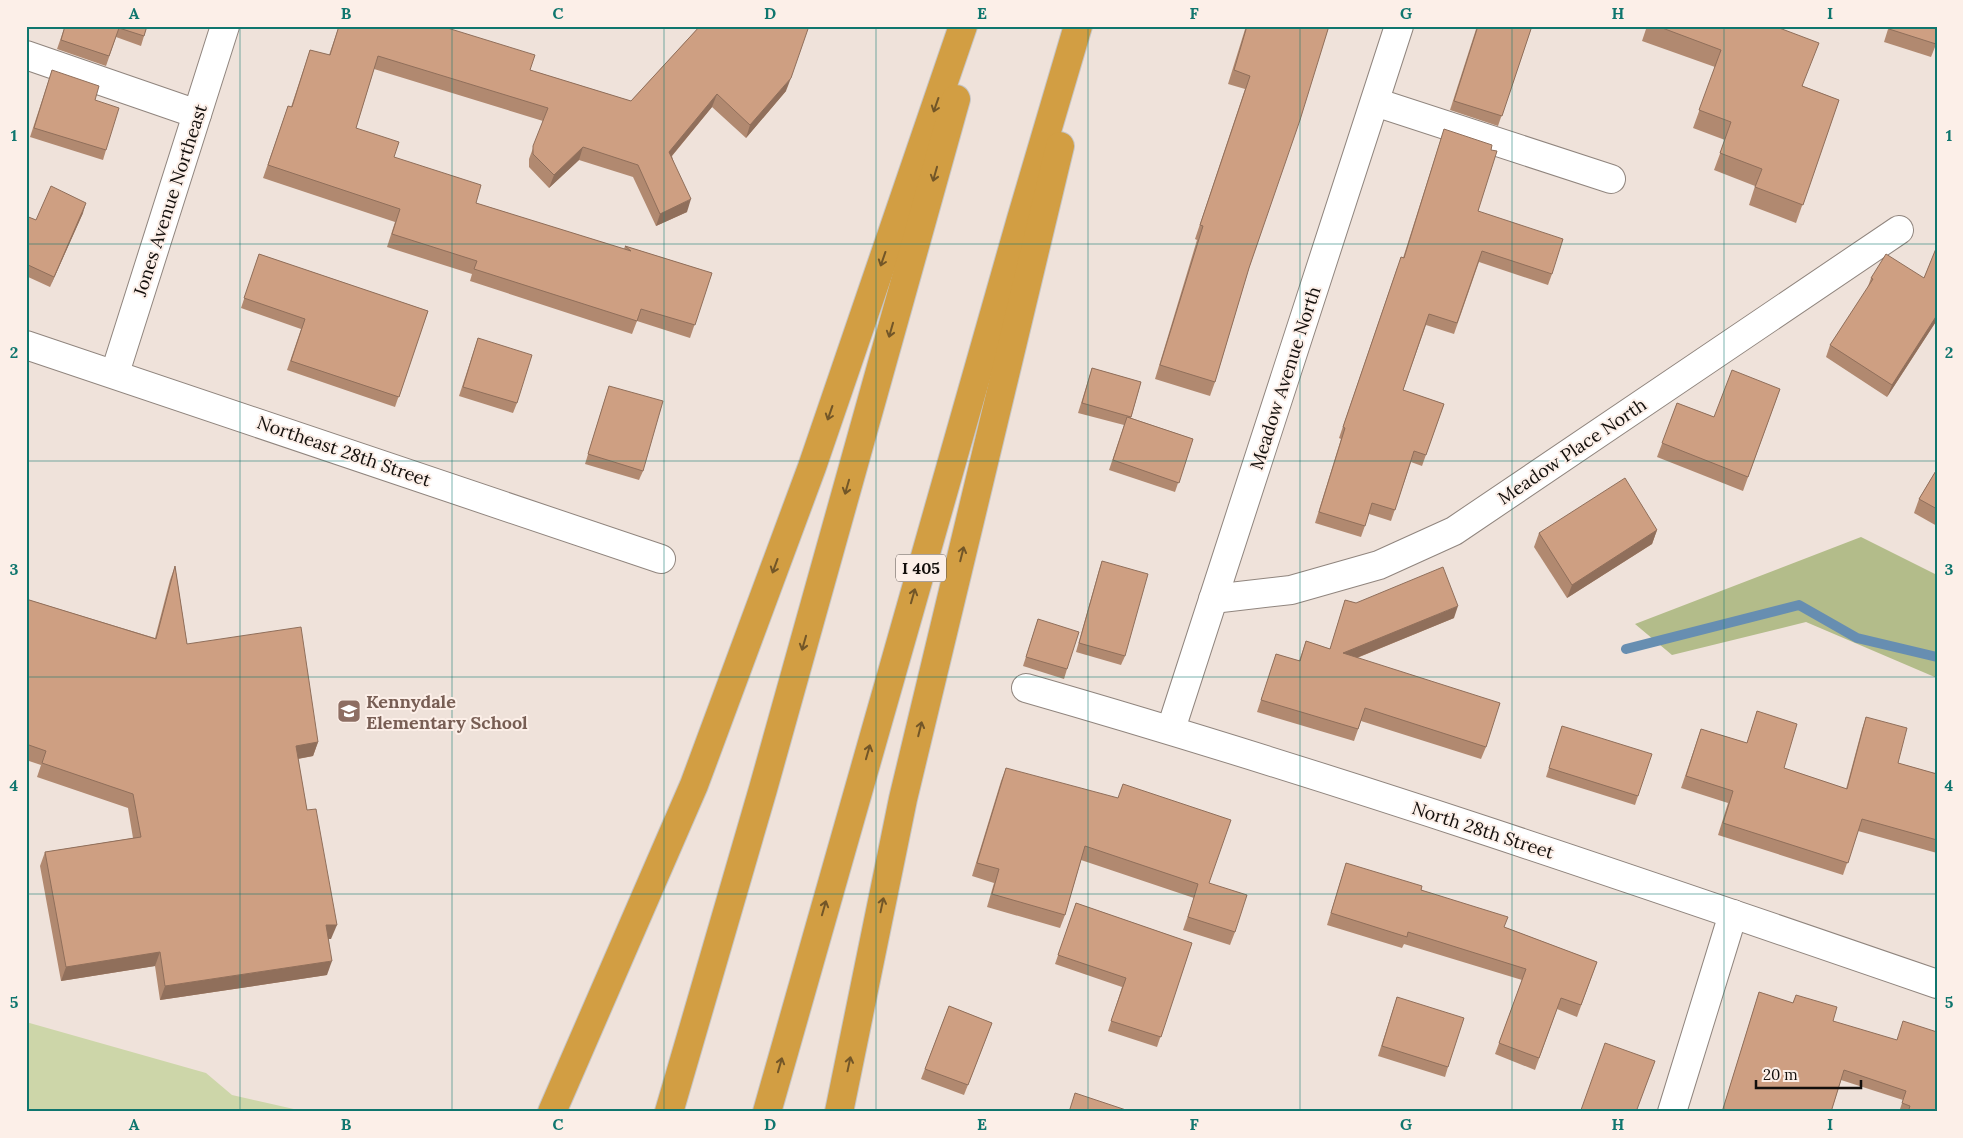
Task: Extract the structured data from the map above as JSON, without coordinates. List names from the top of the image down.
{
  "streets": {
    "highway": ["I 405"],
    "street": [
      "Jones Avenue Northeast",
      "Meadow Avenue North",
      "Northeast 28th Street",
      "Meadow Place North",
      "North 28th Street"
    ]
  },
  "crossings": [
    ["Jones Avenue Northeast", "Northeast 28th Street"],
    ["Meadow Avenue North", "Meadow Place North"],
    ["Meadow Avenue North", "North 28th Street"]
  ],
  "places": {
    "school or university": ["Kennydale Elementary School"]
  },
  "scale_bar": "20 m",
  "grid": {
    "columns": [
      "A",
      "B",
      "C",
      "D",
      "E",
      "F",
      "G",
      "H",
      "I"
    ],
    "rows": [
      "1",
      "2",
      "3",
      "4",
      "5"
    ]
  }
}
